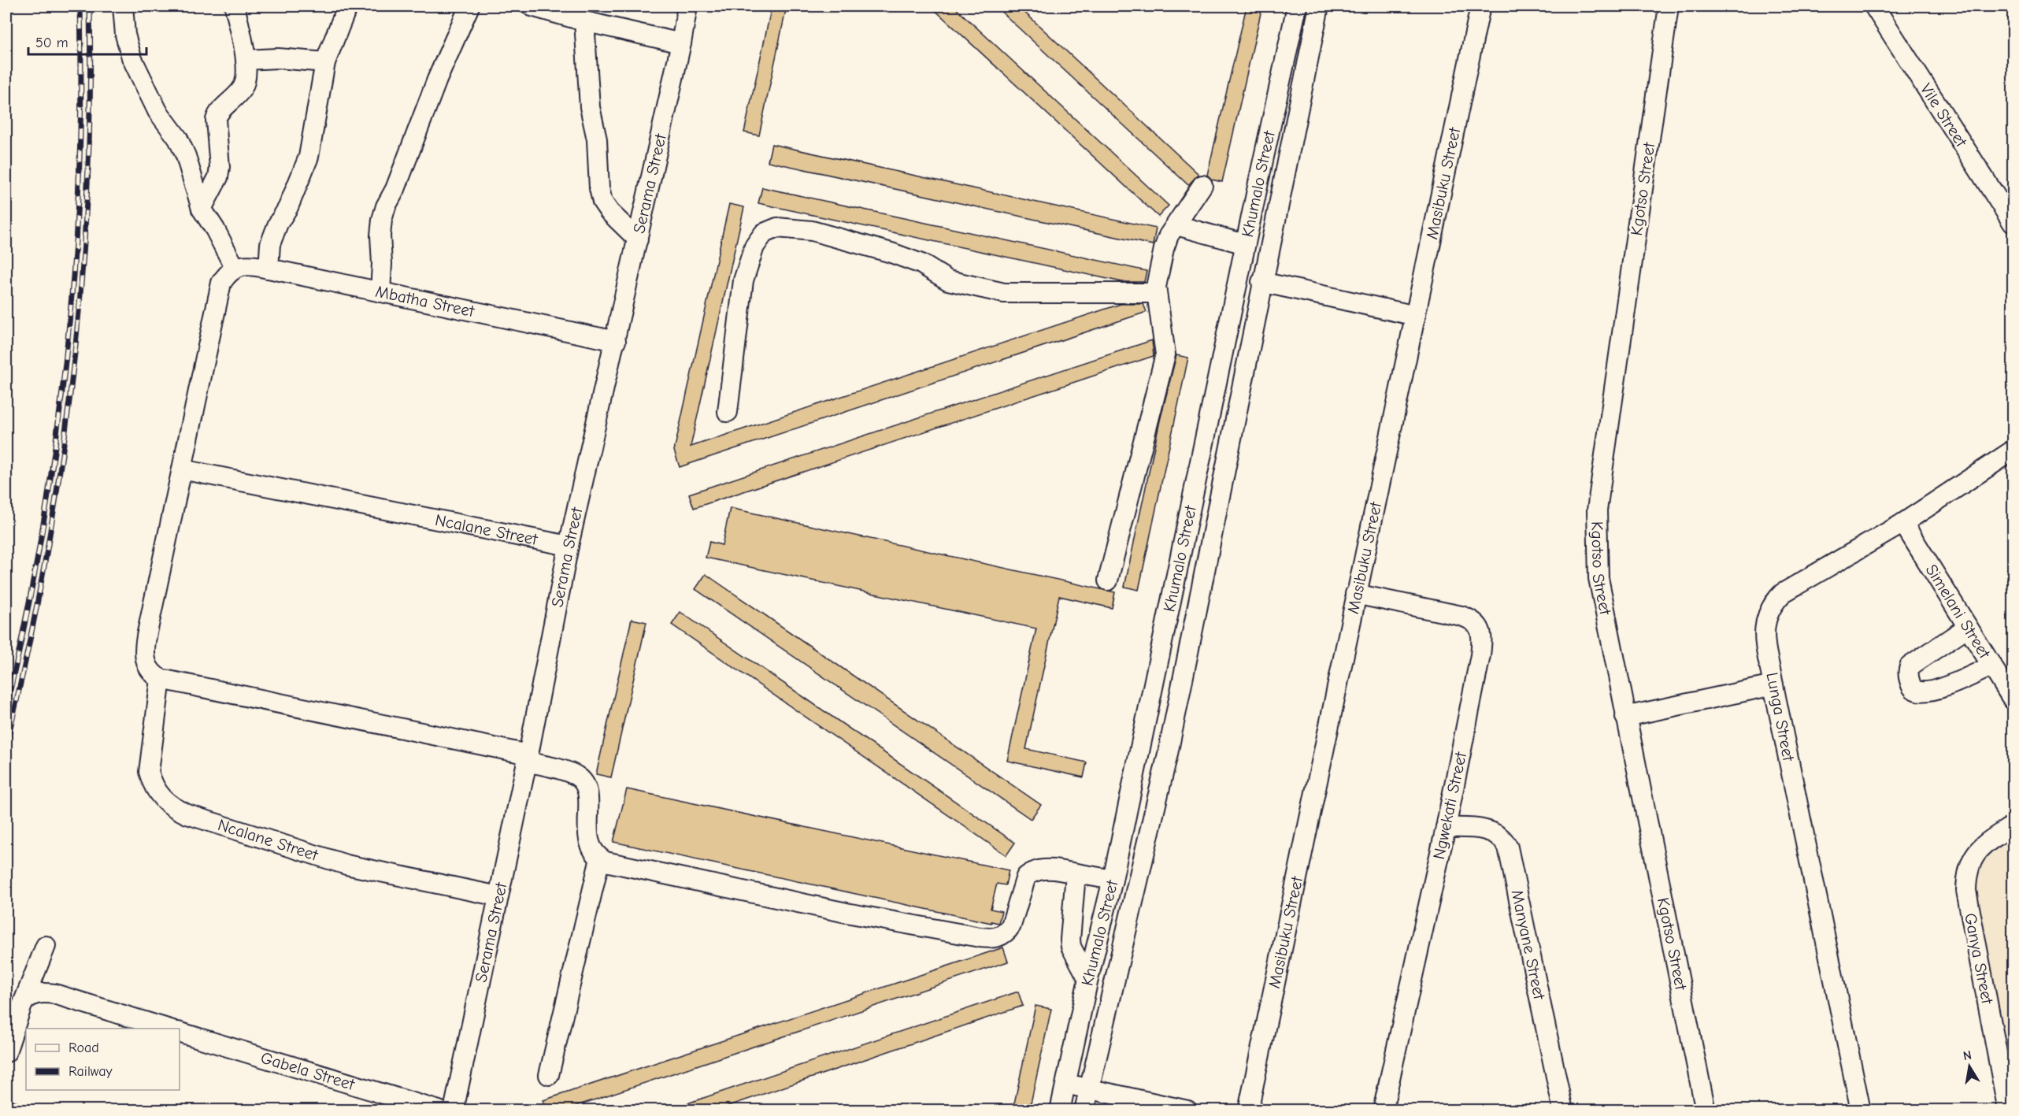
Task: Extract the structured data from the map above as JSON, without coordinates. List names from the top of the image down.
{
  "streets": {
    "street": [
      "Vile Street",
      "Serama Street",
      "Khumalo Street",
      "Masibuku Street",
      "Kgotso Street",
      "Mbatha Street",
      "Ncalane Street",
      "Simelani Street",
      "Lunga Street",
      "Ngwekati Street",
      "Manyane Street",
      "Ganya Street",
      "Gabela Street"
    ]
  },
  "crossings": [
    ["Serama Street", "Mbatha Street"],
    ["Serama Street", "Ncalane Street"],
    ["Masibuku Street", "Ngwekati Street"],
    ["Simelani Street", "Lunga Street"],
    ["Ngwekati Street", "Manyane Street"]
  ],
  "legend": ["Road", "Railway"],
  "scale_bar": "50 m",
  "north": "top"
}
